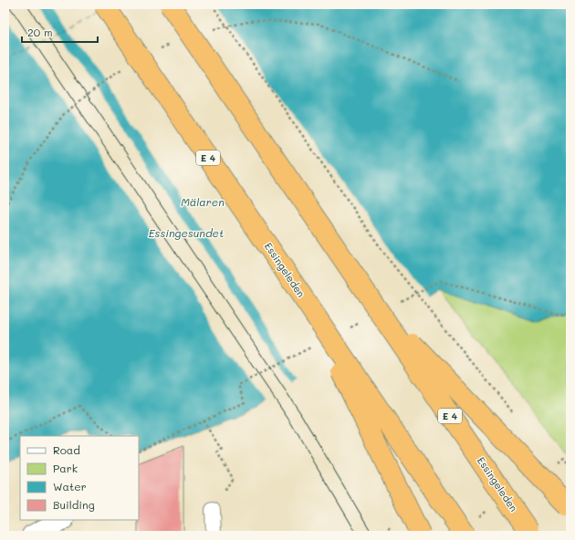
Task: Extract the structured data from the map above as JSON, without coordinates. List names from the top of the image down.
{
  "streets": {
    "highway": ["E 4", "Essingeleden"]
  },
  "water": ["Mälaren", "Essingesundet"],
  "legend": [
    "Road",
    "Park",
    "Water",
    "Building"
  ],
  "scale_bar": "20 m"
}
